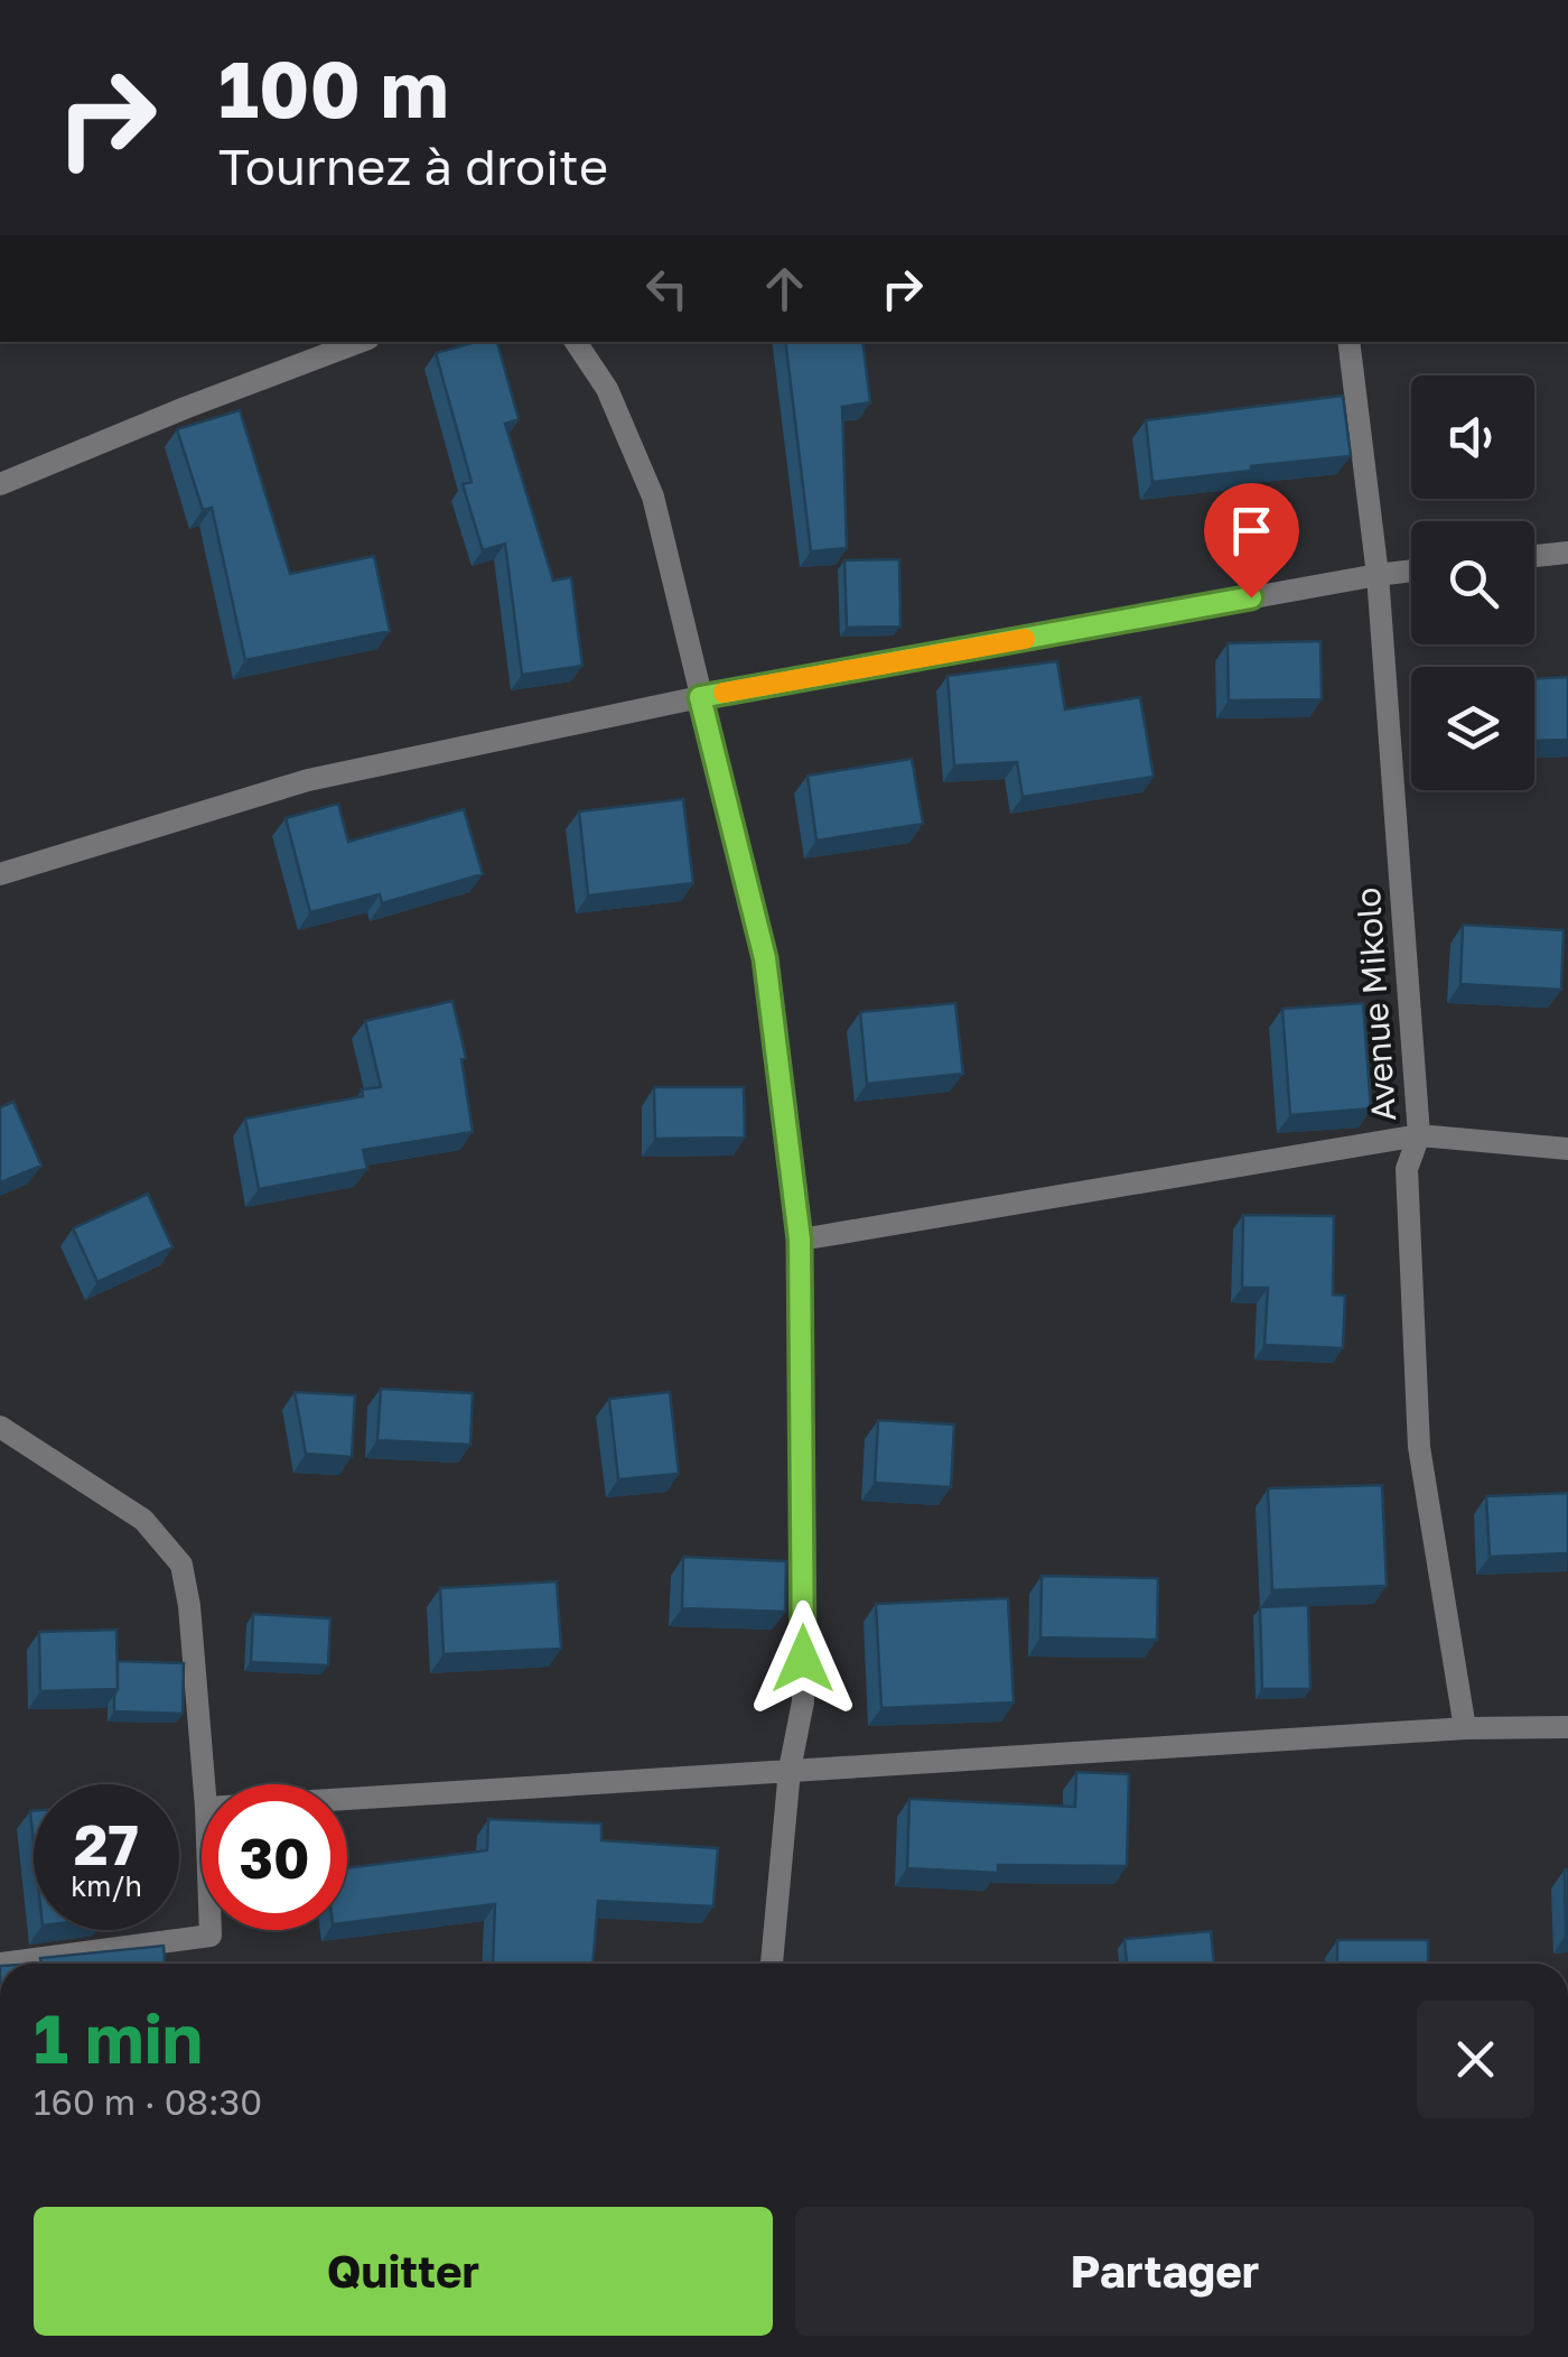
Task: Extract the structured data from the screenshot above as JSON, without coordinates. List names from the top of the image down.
{
  "streets": {
    "street": ["Avenue Mikolo"]
  },
  "page": {
    "turn": ["100 m", "Tournez à droite"],
    "speed": "27 km/h",
    "limit": "30",
    "heading": ["1 min", "160 m · 08:30"],
    "buttons": ["Quitter", "Partager"]
  }
}
